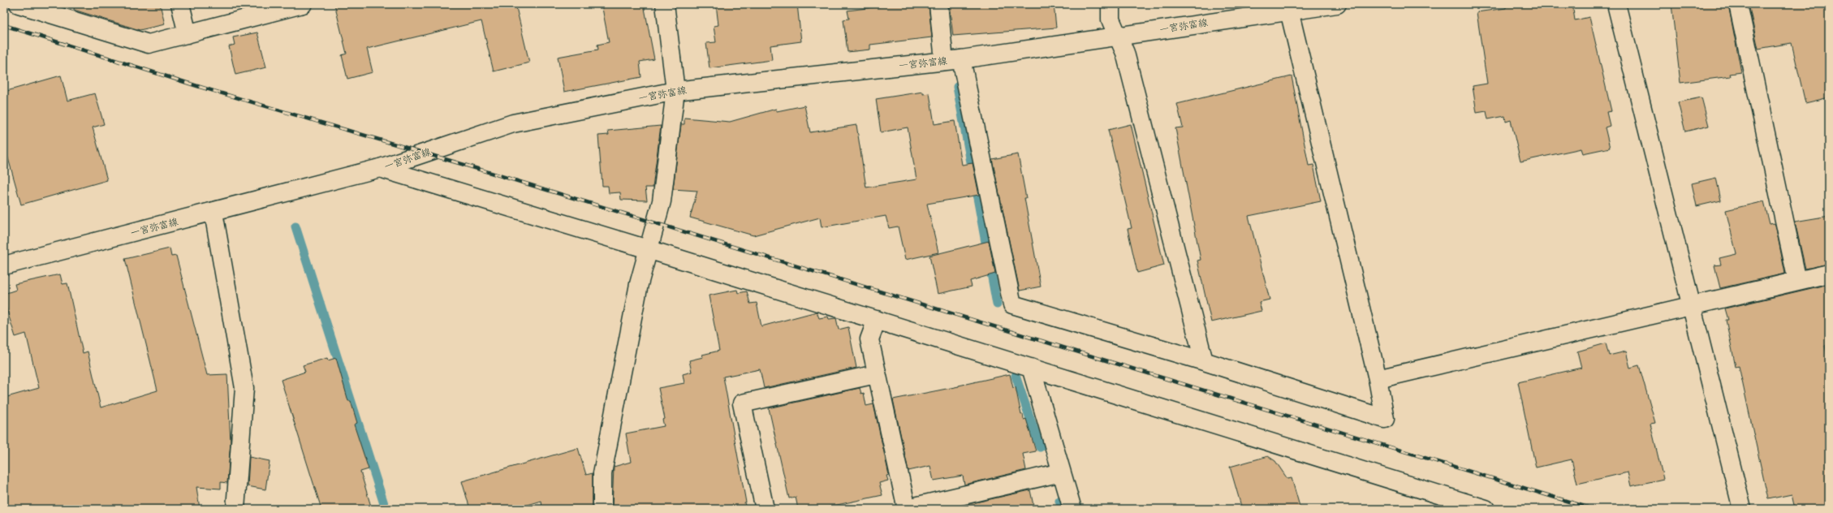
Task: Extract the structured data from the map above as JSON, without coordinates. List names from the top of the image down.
{
  "streets": {
    "street": ["一宮弥富線"]
  }
}
